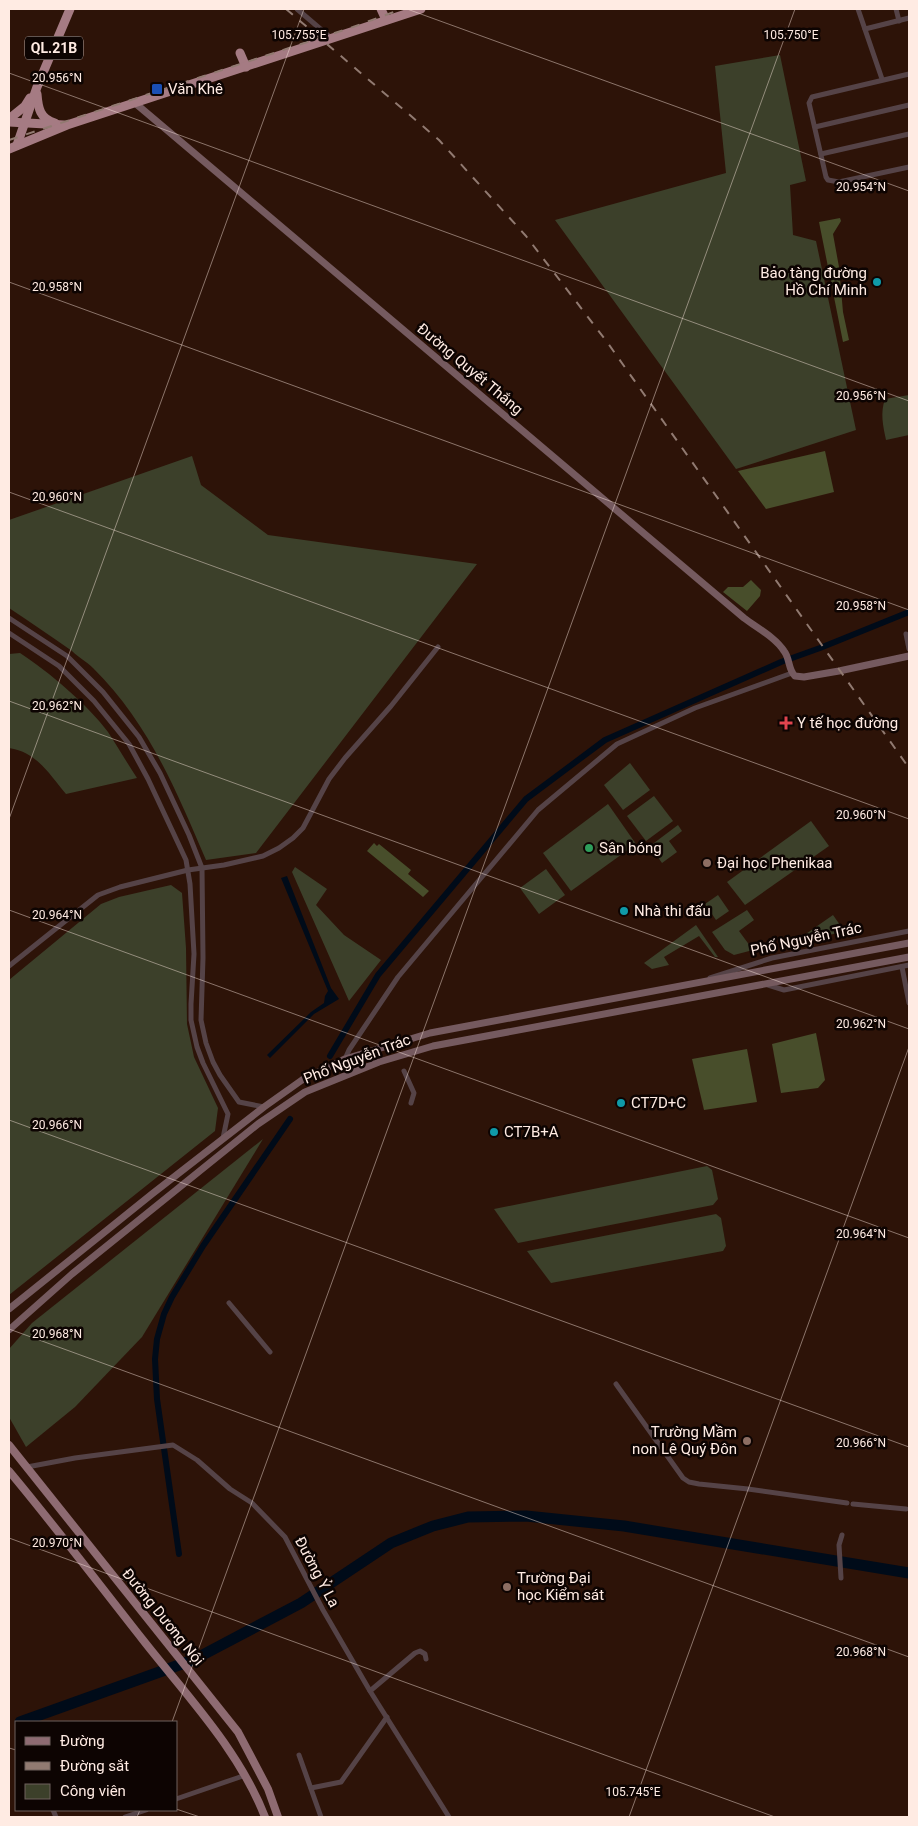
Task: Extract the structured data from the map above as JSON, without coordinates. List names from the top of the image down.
{
  "streets": {
    "highway": ["QL.21B"],
    "main road": ["Đường Quyết Thắng", "Phố Nguyễn Trác", "Đường Dương Nội"],
    "street": ["Đường Ỷ La"]
  },
  "crossings": [
    ["Đường Ỷ La", "Đường Dương Nội"]
  ],
  "places": {
    "transit": ["Văn Khê"],
    "other": [
      "Bảo tàng đường Hồ Chí Minh",
      "Sân bóng",
      "Đại học Phenikaa",
      "Nhà thi đấu",
      "CT7D+C",
      "CT7B+A",
      "Trường Mầm non Lê Quý Đôn",
      "Trường Đại học Kiểm sát"
    ],
    "health": ["Y tế học đường"]
  },
  "legend": ["Đường", "Đường sắt", "Công viên"],
  "coordinates": [
    "105.750°E",
    "105.755°E",
    "20.956°N",
    "20.954°N",
    "20.958°N",
    "20.960°N",
    "20.962°N",
    "20.964°N",
    "20.966°N",
    "20.968°N",
    "20.970°N",
    "105.745°E"
  ]
}
